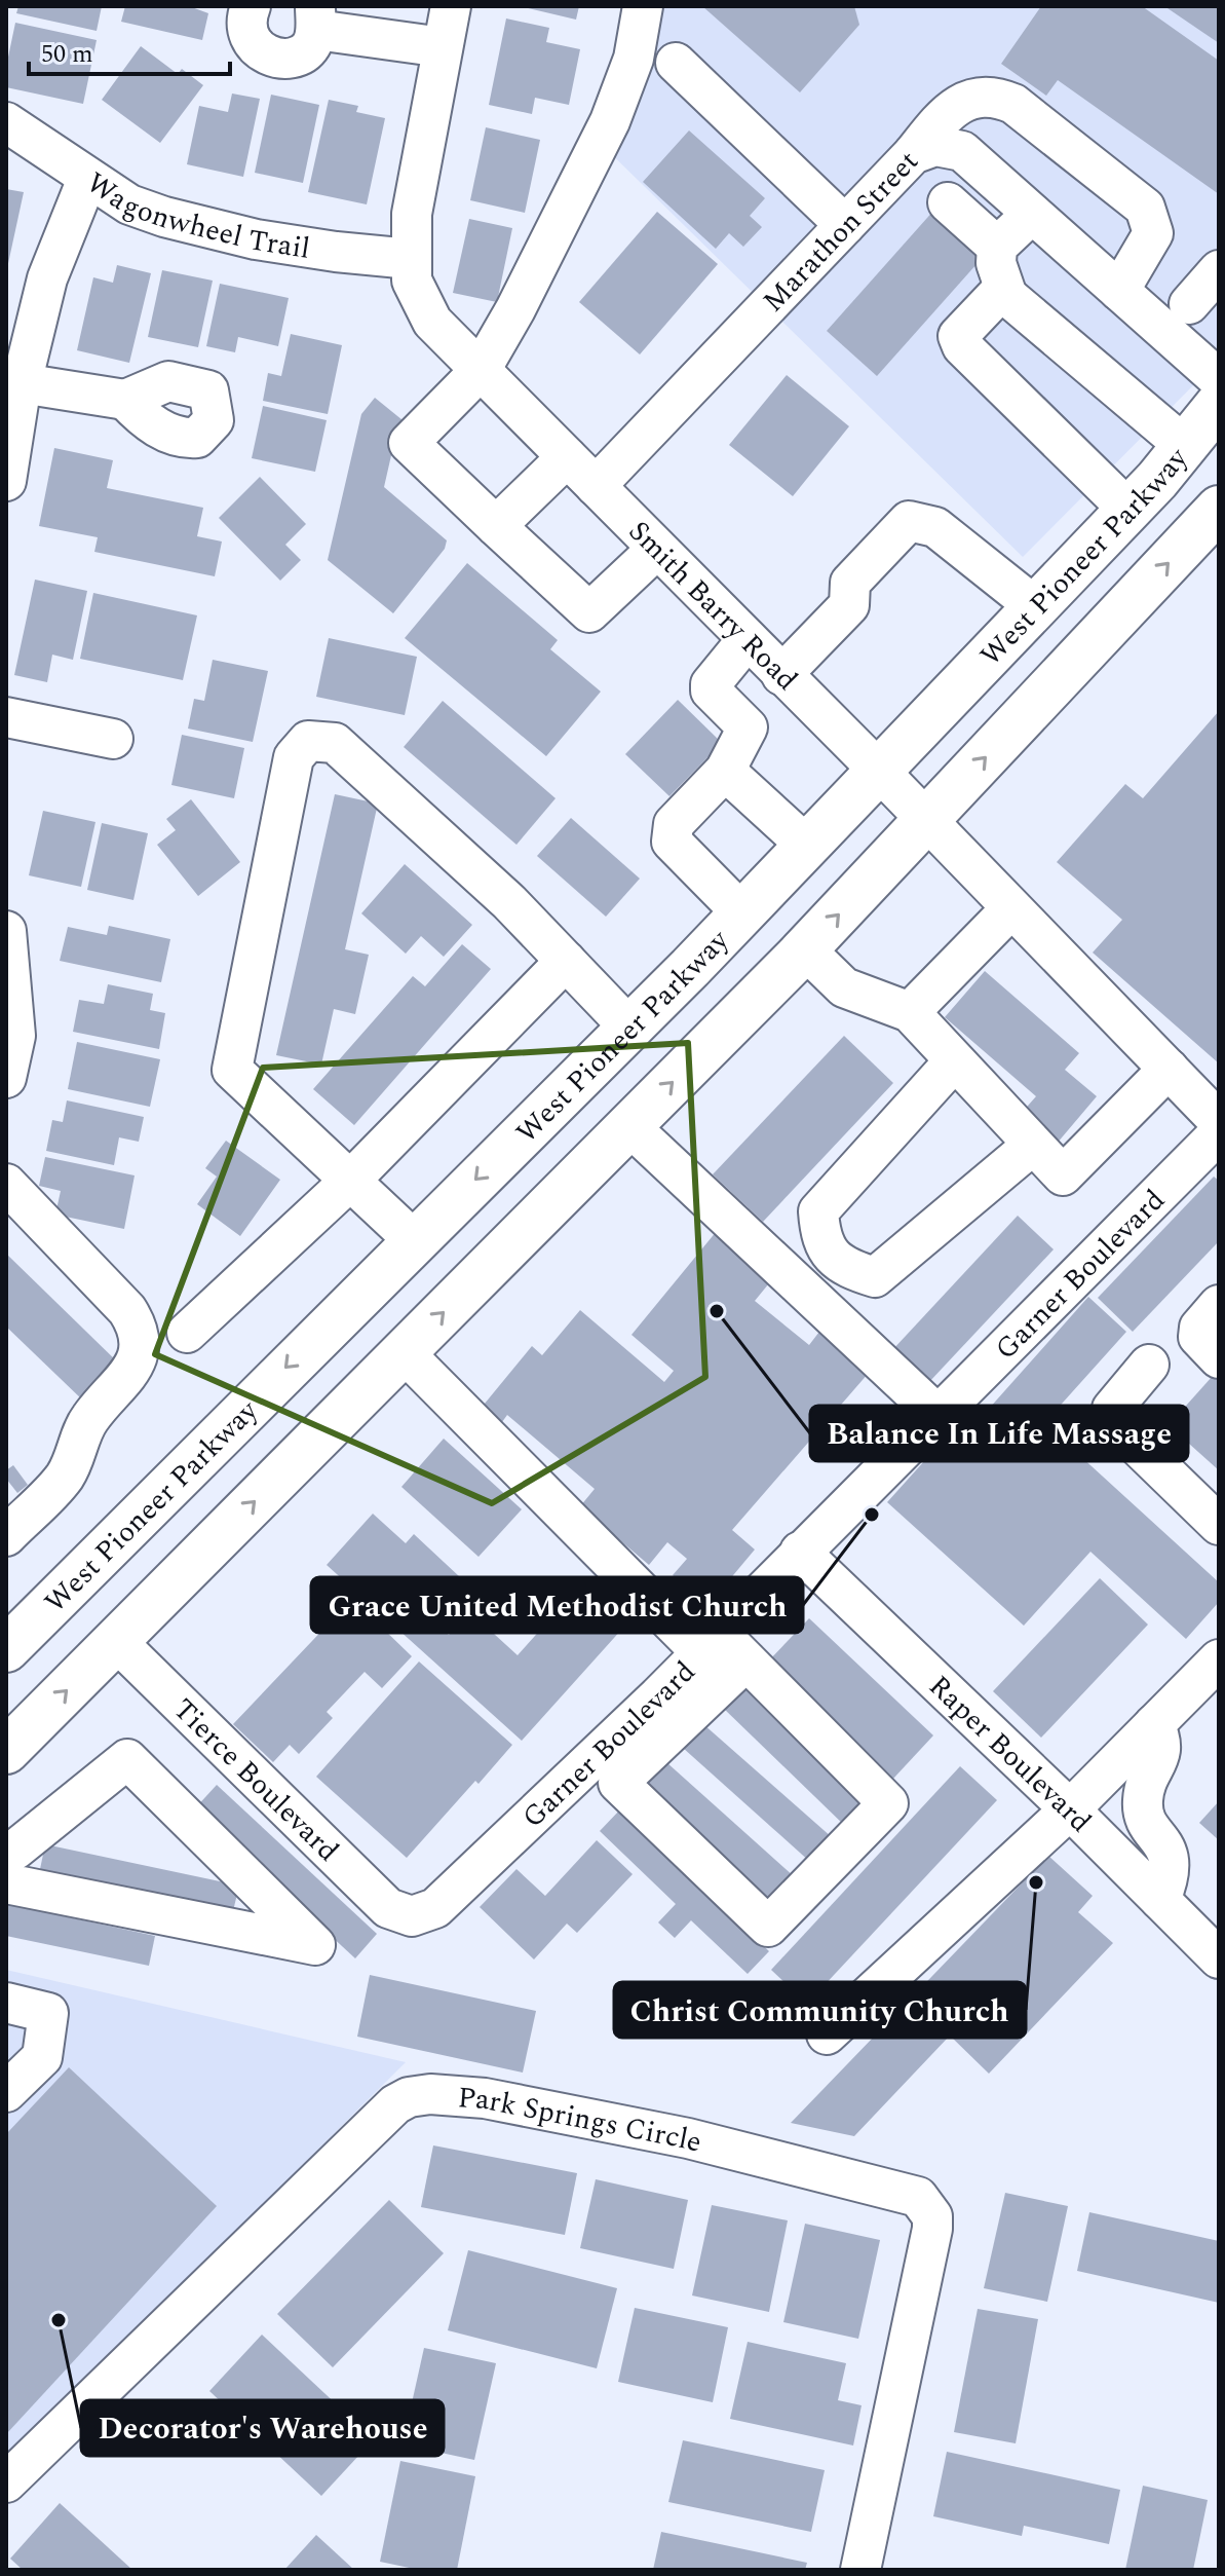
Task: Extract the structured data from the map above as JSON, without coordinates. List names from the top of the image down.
{
  "streets": {
    "main road": ["West Pioneer Parkway"],
    "street": [
      "Wagonwheel Trail",
      "Marathon Street",
      "Smith Barry Road",
      "Garner Boulevard",
      "Raper Boulevard",
      "Tierce Boulevard",
      "Park Springs Circle"
    ]
  },
  "crossings": [
    ["Wagonwheel Trail", "Smith Barry Road"],
    ["Marathon Street", "Smith Barry Road"],
    ["West Pioneer Parkway", "Smith Barry Road"],
    ["Garner Boulevard", "Raper Boulevard"],
    ["Garner Boulevard", "Tierce Boulevard"]
  ],
  "places": [
    "Balance In Life Massage",
    "Grace United Methodist Church",
    "Christ Community Church",
    "Decorator's Warehouse"
  ],
  "scale_bar": "50 m"
}
